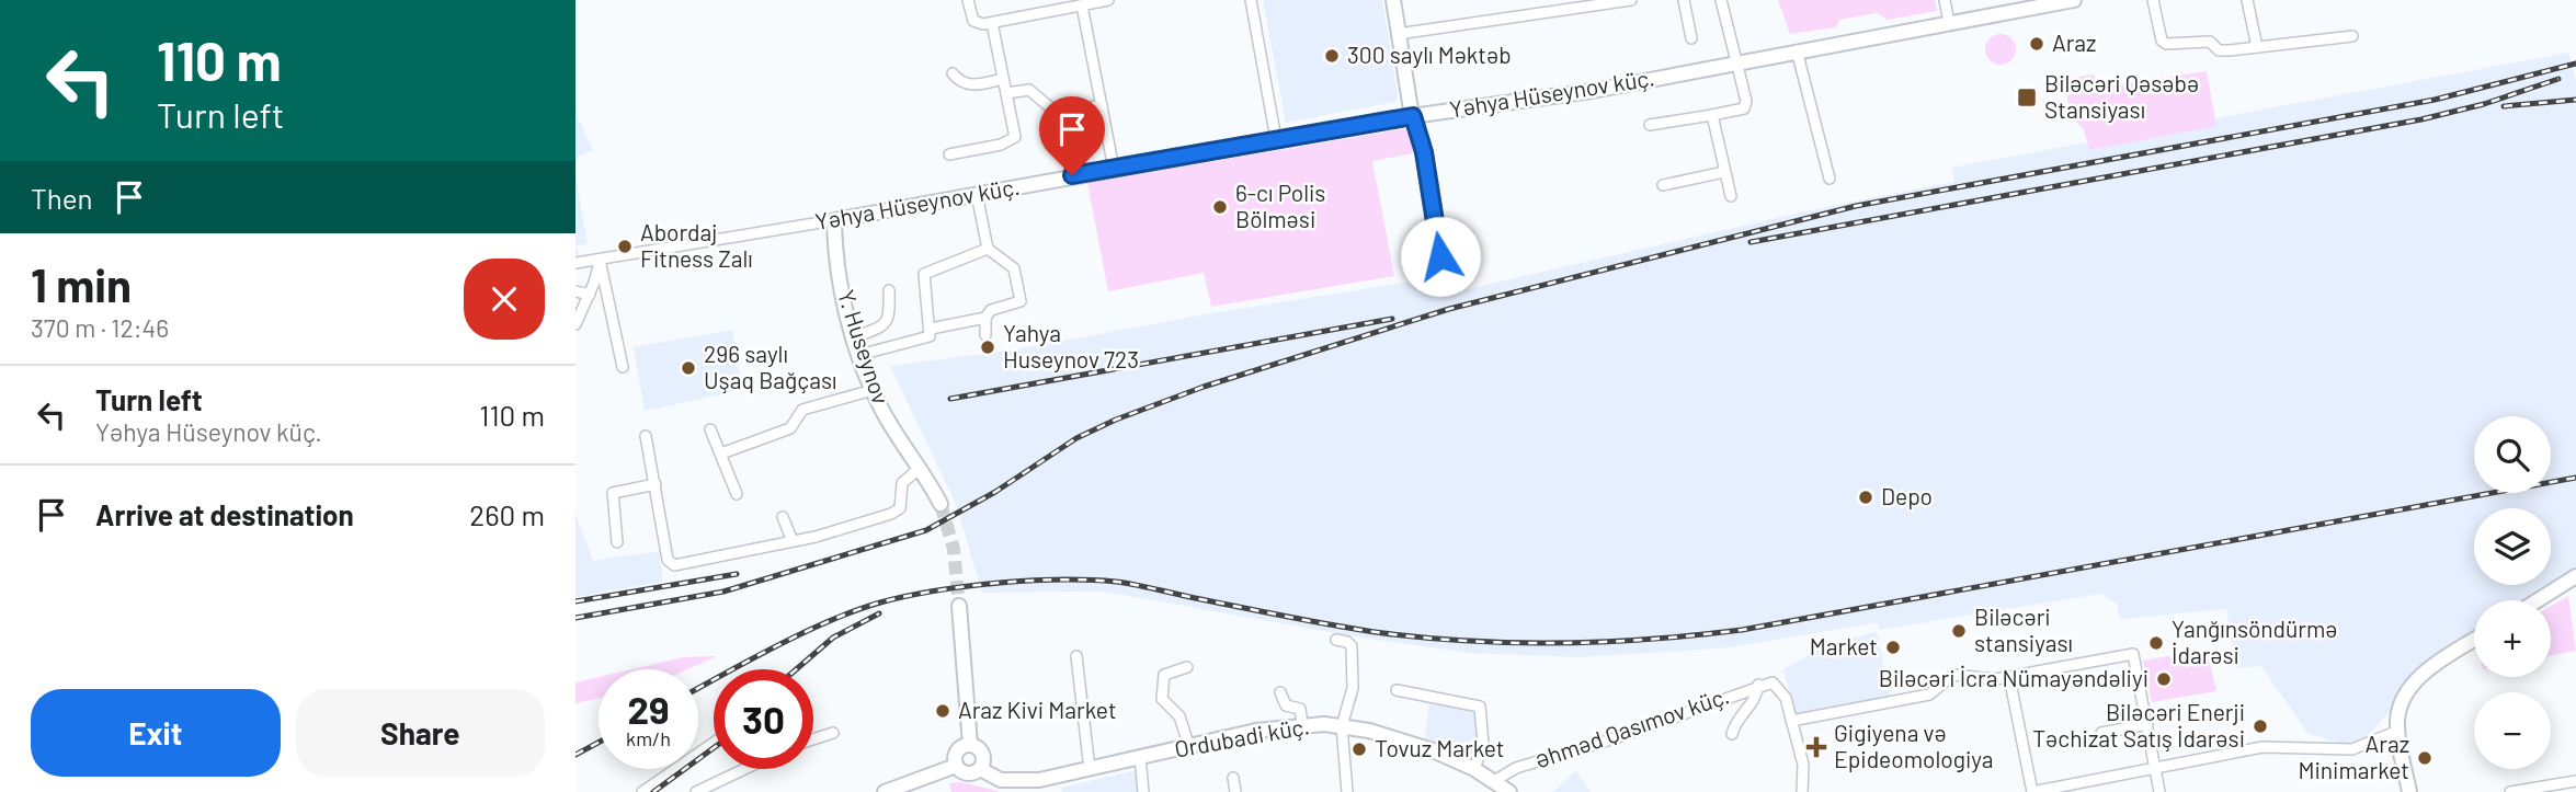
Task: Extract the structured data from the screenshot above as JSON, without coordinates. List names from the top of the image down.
{
  "streets": {
    "main road": ["Yəhya Hüseynov küç.", "Y. Huseynov", "Ordubadi küç."],
    "street": ["Əhməd Qasımov küç."]
  },
  "crossings": [
    ["Yəhya Hüseynov küç.", "Y. Huseynov"],
    ["Əhməd Qasımov küç.", "Ordubadi küç."]
  ],
  "places": {
    "other": [
      "Araz",
      "300 saylı Məktəb",
      "6-cı Polis Bölməsi",
      "Abordaj Fitness Zalı",
      "Yahya Huseynov 723",
      "296 saylı Uşaq Bağçası",
      "Depo",
      "Biləcəri stansiyası",
      "Yanğınsöndürmə İdarəsi",
      "Market",
      "Biləcəri İcra Nümayəndəliyi",
      "Araz Kivi Market",
      "Biləcəri Enerji Təchizat Satış İdarəsi",
      "Tovuz Market",
      "Araz Minimarket"
    ],
    "transit": ["Biləcəri Qəsəbə Stansiyası"],
    "health": ["Gigiyena və Epideomologiya"]
  },
  "page": {
    "turn": ["110 m", "Turn left"],
    "then": "Then",
    "heading": ["1 min", "370 m · 12:46"],
    "list": [
      {
        "name": "Turn left",
        "note": "Yəhya Hüseynov küç.",
        "value": "110 m"
      },
      {
        "name": "Arrive at destination",
        "value": "260 m"
      }
    ],
    "map_buttons": ["+", "−"],
    "speed": "29 km/h",
    "limit": "30",
    "buttons": ["Exit", "Share"]
  }
}
